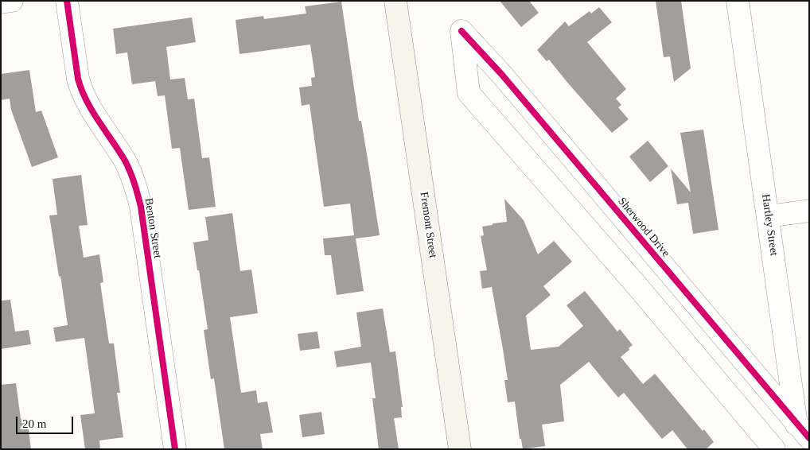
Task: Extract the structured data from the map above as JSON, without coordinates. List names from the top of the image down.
{
  "streets": {
    "street": [
      "Fremont Street",
      "Hartley Street",
      "Sherwood Drive",
      "Benton Street"
    ]
  },
  "crossings": [
    ["Hartley Street", "Sherwood Drive"]
  ],
  "scale_bar": "20 m"
}
